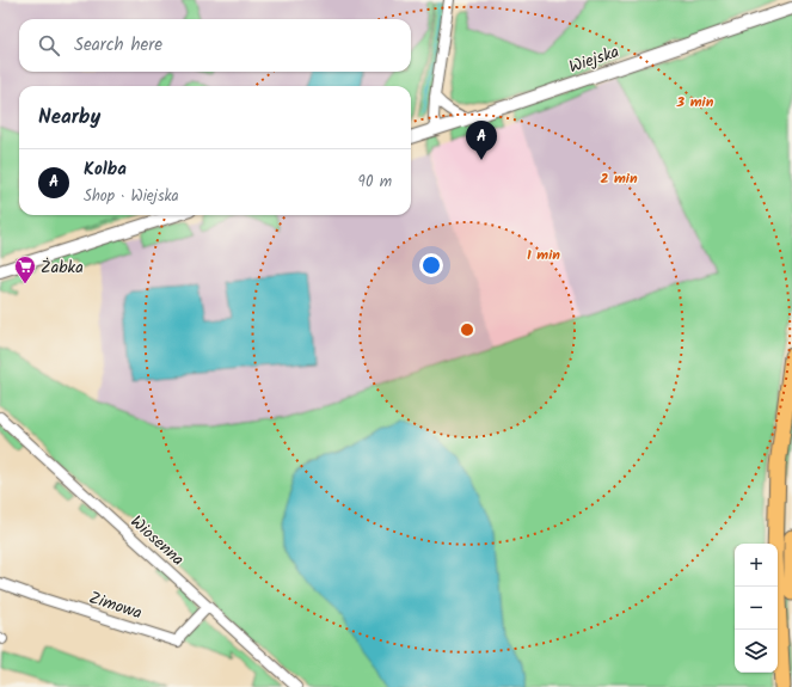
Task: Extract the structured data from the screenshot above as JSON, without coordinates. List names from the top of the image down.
{
  "streets": {
    "street": ["Wiejska", "Wiosenna", "Zimowa"]
  },
  "crossings": [
    ["Wiosenna", "Zimowa"]
  ],
  "places": {
    "supermarket": ["Żabka"]
  },
  "page": {
    "search": "Search here",
    "heading": "Nearby",
    "pins": "A",
    "list": [
      {
        "mark": "A",
        "name": "Kolba",
        "note": "Shop · Wiejska",
        "value": "90 m"
      }
    ],
    "map_buttons": ["+", "−"]
  },
  "rings": ["3 min", "2 min", "1 min"]
}
